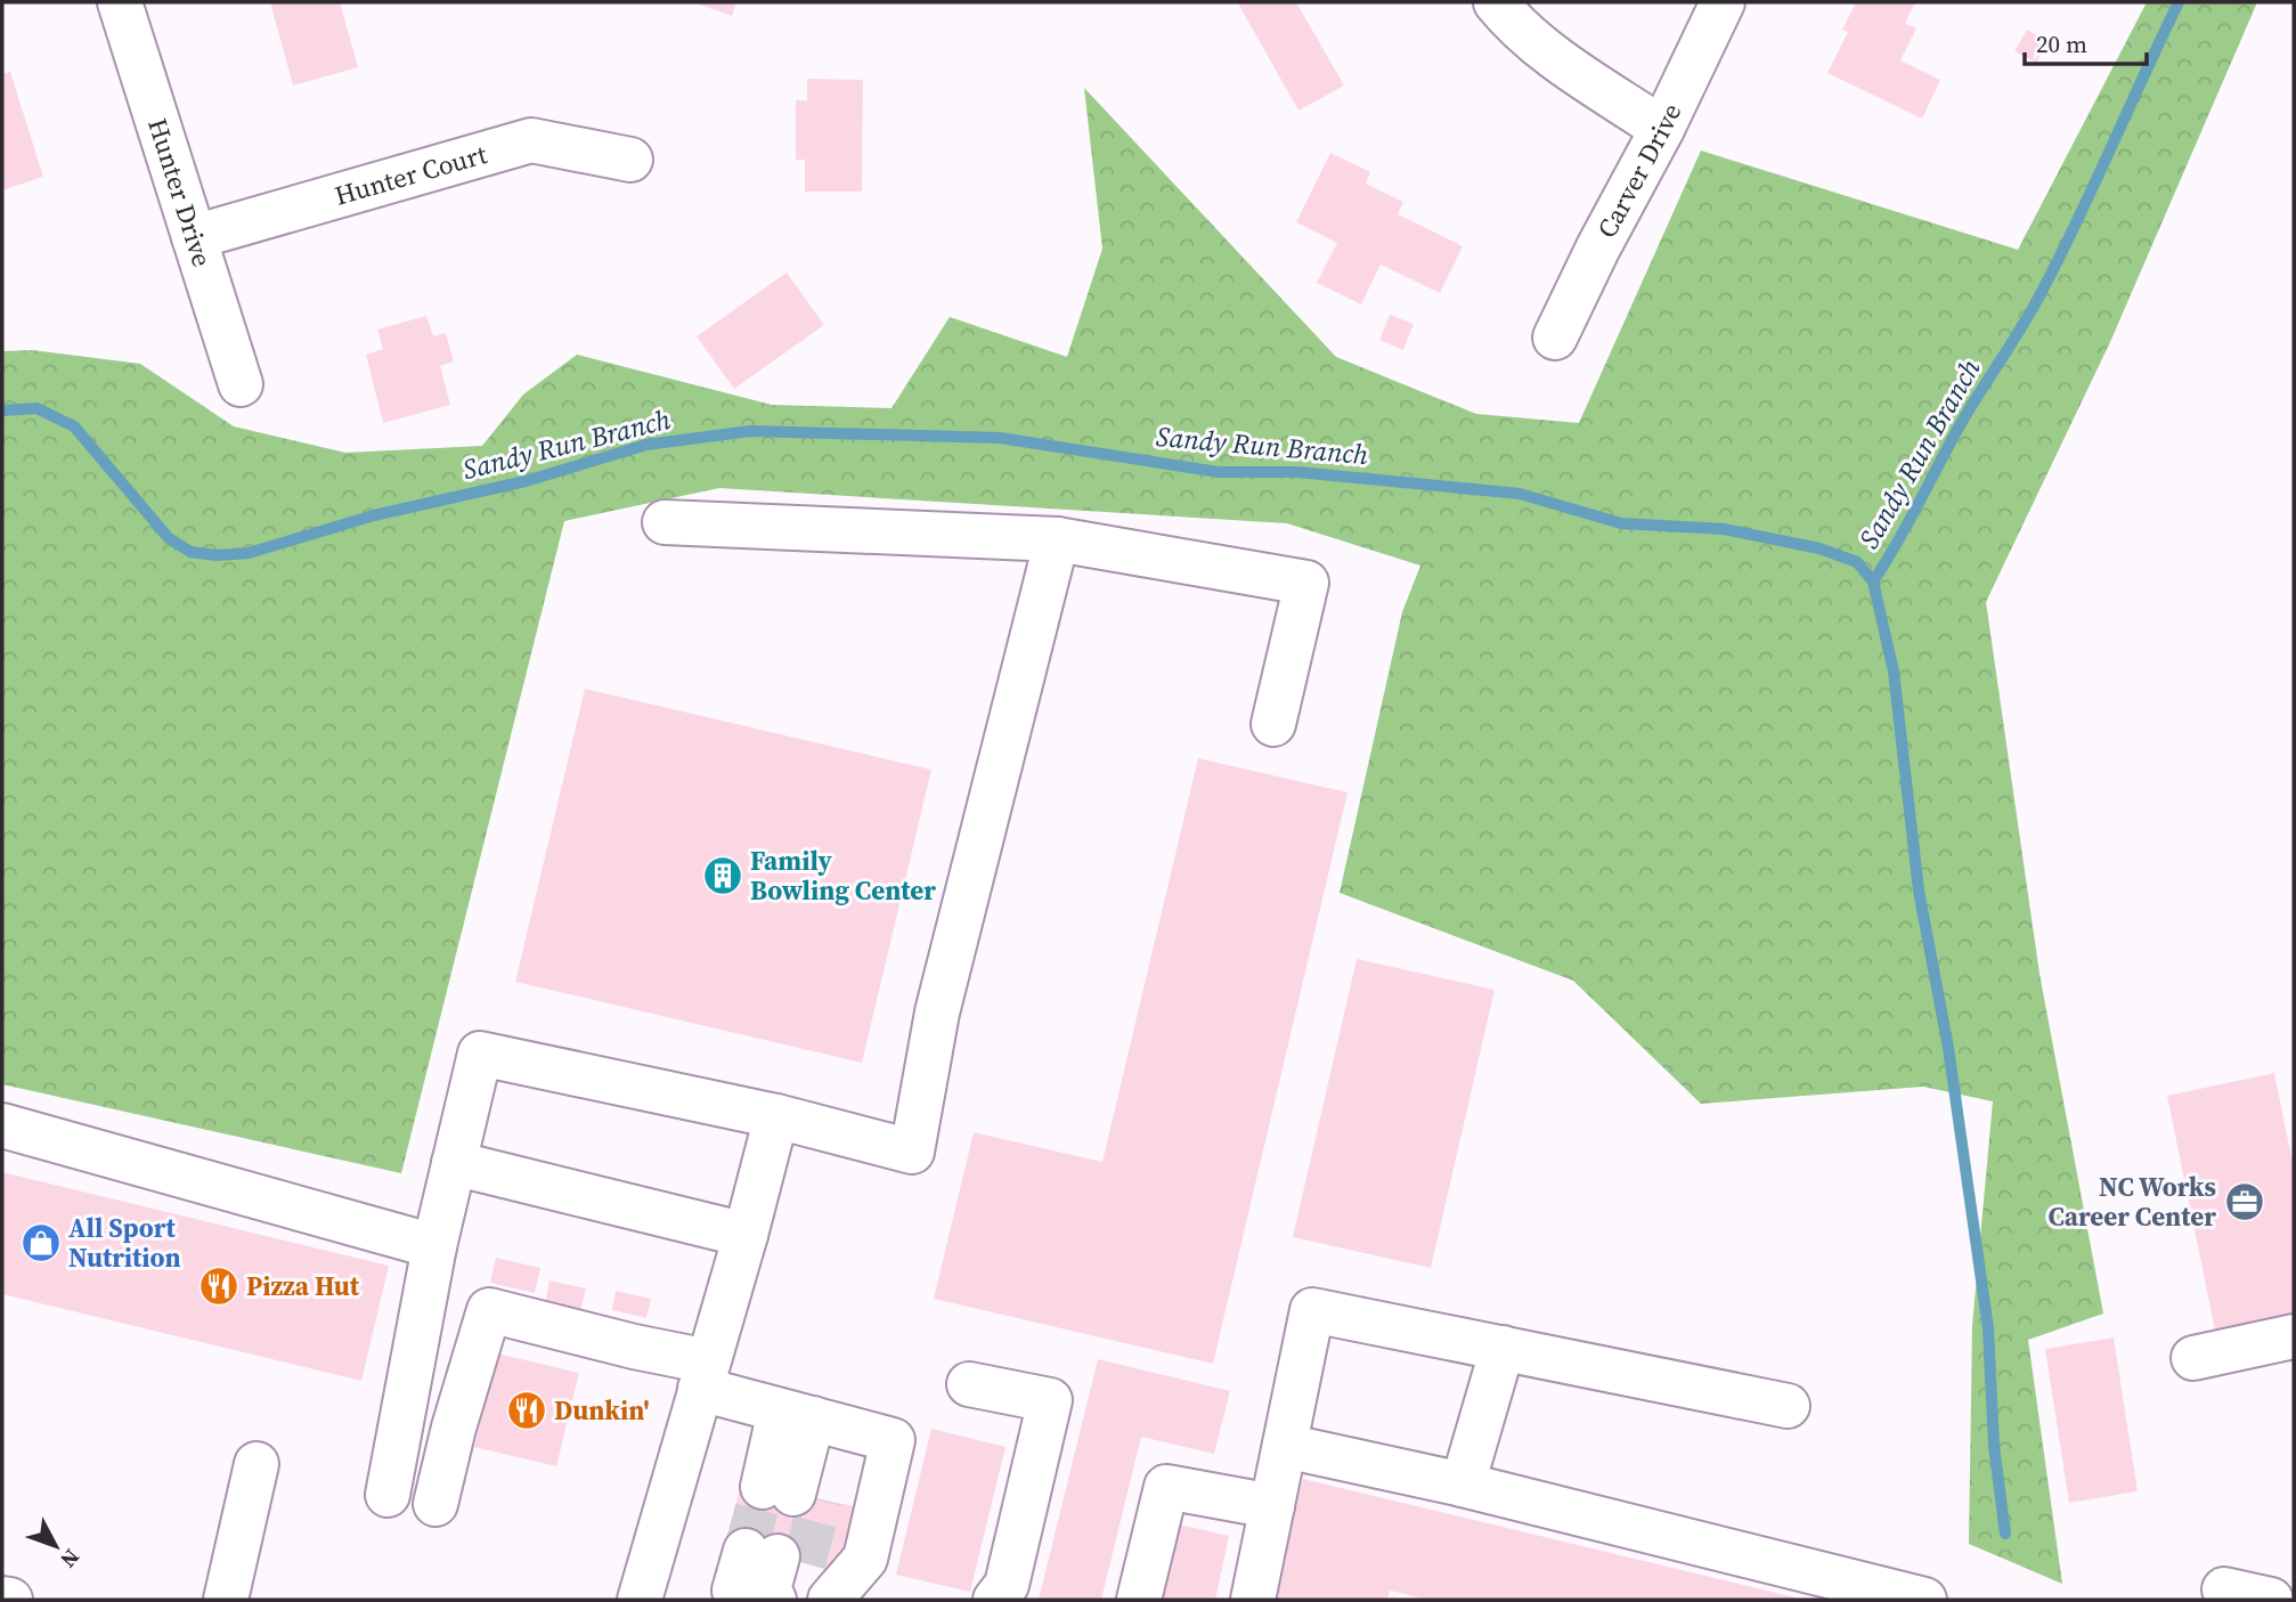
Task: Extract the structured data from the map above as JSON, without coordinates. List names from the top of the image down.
{
  "streets": {
    "street": ["Carver Drive", "Hunter Court", "Hunter Drive"]
  },
  "crossings": [
    ["Hunter Court", "Hunter Drive"]
  ],
  "water": ["Sandy Run Branch"],
  "places": {
    "building": ["Family Bowling Center"],
    "office": ["NC Works Career Center"],
    "shop": ["All Sport Nutrition"],
    "restaurant": ["Pizza Hut", "Dunkin'"]
  },
  "scale_bar": "20 m",
  "north": "bottom right"
}
